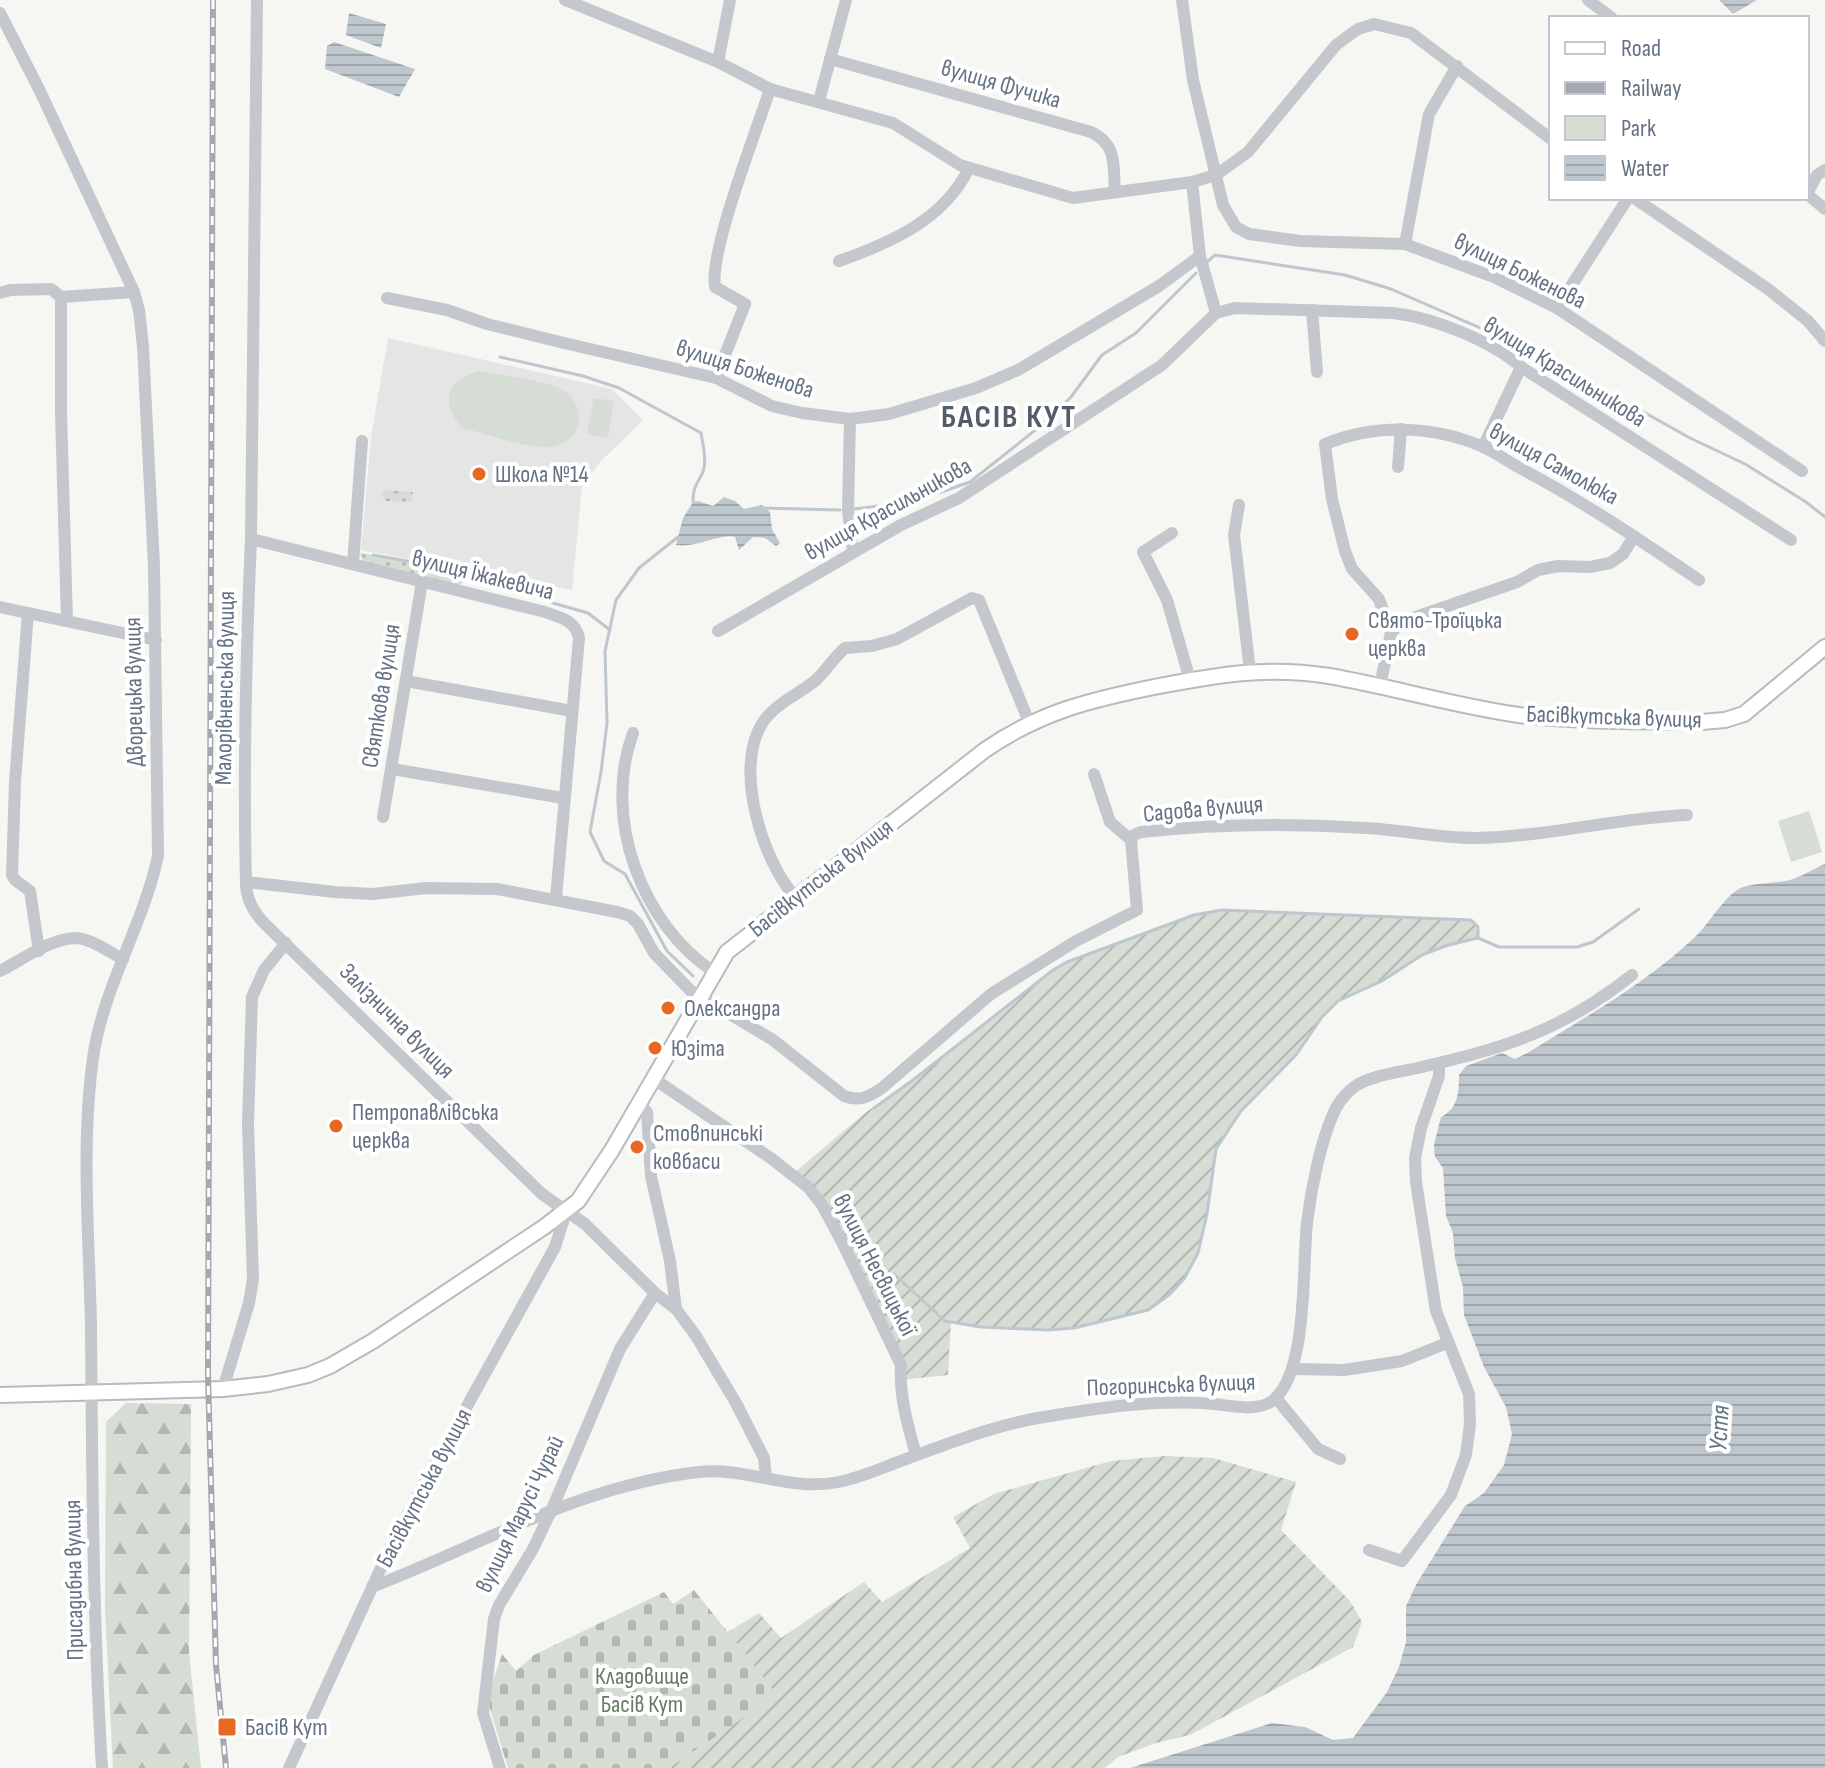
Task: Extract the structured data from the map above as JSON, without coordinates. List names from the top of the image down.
{
  "streets": {
    "main road": ["Басівкутська вулиця"],
    "street": [
      "вулиця Фучика",
      "вулиця Боженова",
      "вулиця Красильникова",
      "вулиця Самолюка",
      "вулиця Їжакевича",
      "Малорівненська вулиця",
      "Дворецька вулиця",
      "Святкова вулиця",
      "Садова вулиця",
      "Залізнична вулиця",
      "вулиця Несвицької",
      "Погоринська вулиця",
      "вулиця Марусі Чурай",
      "Присадибна вулиця"
    ]
  },
  "crossings": [
    ["вулиця Їжакевича", "Малорівненська вулиця"],
    ["вулиця Їжакевича", "Святкова вулиця"],
    ["Малорівненська вулиця", "Залізнична вулиця"],
    ["Дворецька вулиця", "Басівкутська вулиця"],
    ["Дворецька вулиця", "Присадибна вулиця"],
    ["Басівкутська вулиця", "Садова вулиця"],
    ["Басівкутська вулиця", "Залізнична вулиця"],
    ["Басівкутська вулиця", "вулиця Несвицької"],
    ["Басівкутська вулиця", "Погоринська вулиця"],
    ["Басівкутська вулиця", "Присадибна вулиця"],
    ["Залізнична вулиця", "Погоринська вулиця"],
    ["Залізнична вулиця", "вулиця Марусі Чурай"],
    ["вулиця Несвицької", "Погоринська вулиця"],
    ["Погоринська вулиця", "вулиця Марусі Чурай"]
  ],
  "districts": ["БАСІВ КУТ"],
  "water": ["Устя"],
  "parks": ["Кладовище Басів Кут"],
  "places": {
    "other": [
      "Школа №14",
      "Свято-Троїцька церква",
      "Олександра",
      "Юзіта",
      "Петропавлівська церква",
      "Стовпинські ковбаси"
    ],
    "transit": ["Басів Кут"]
  },
  "legend": [
    "Road",
    "Railway",
    "Park",
    "Water"
  ]
}
